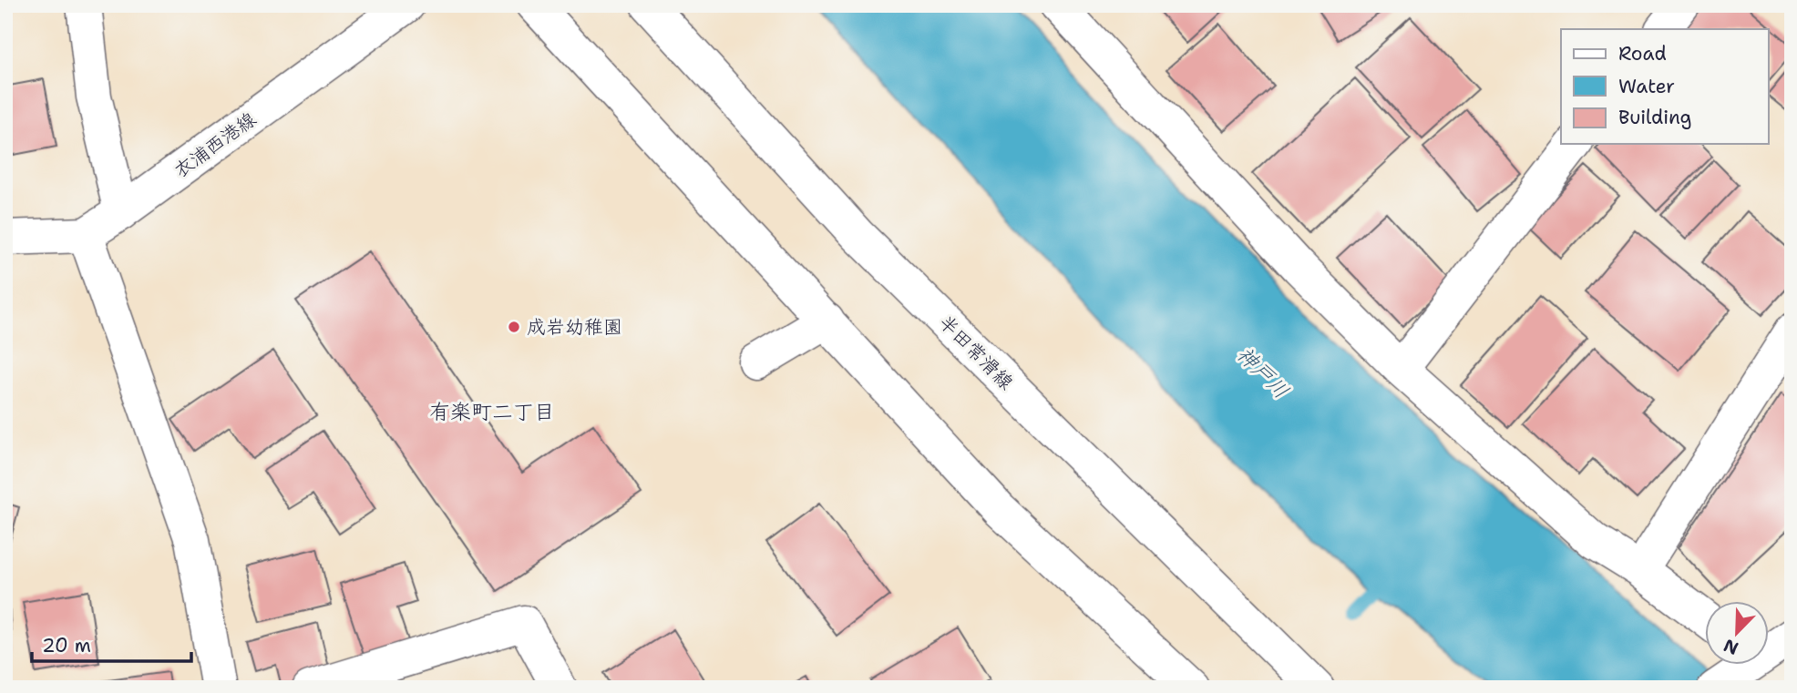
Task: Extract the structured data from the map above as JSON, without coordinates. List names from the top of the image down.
{
  "streets": {
    "main road": ["衣浦西港線", "半田常滑線"]
  },
  "districts": ["有楽町二丁目"],
  "water": ["神戸川"],
  "places": ["成岩幼稚園"],
  "legend": ["Road", "Water", "Building"],
  "scale_bar": "20 m",
  "north": "bottom left"
}
